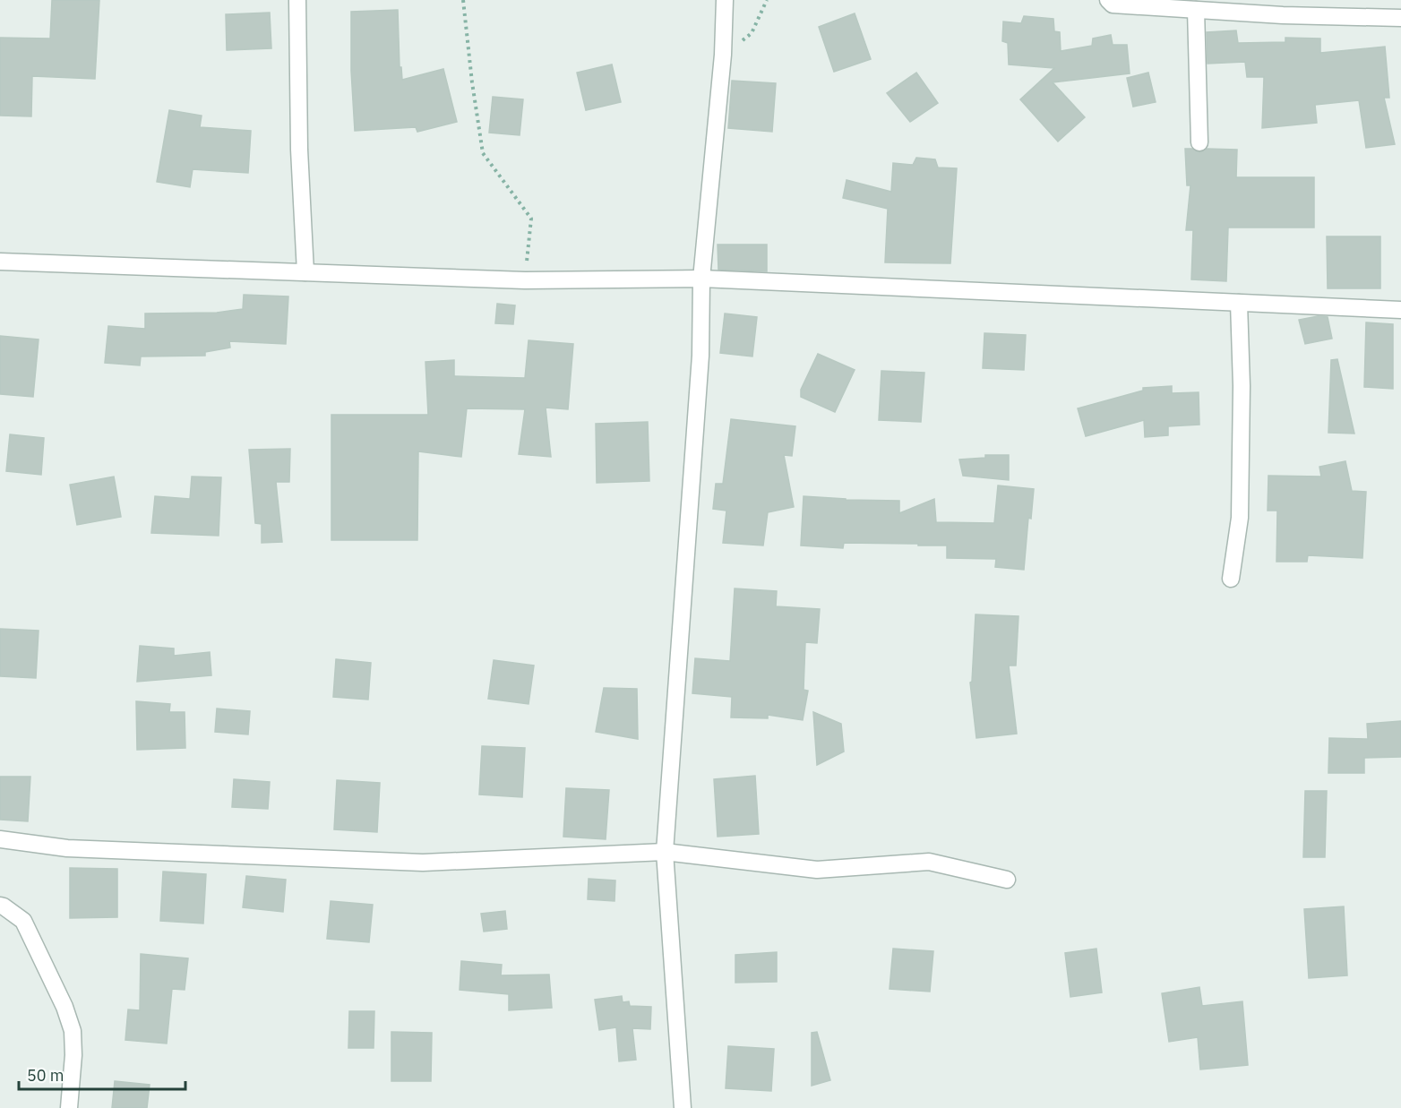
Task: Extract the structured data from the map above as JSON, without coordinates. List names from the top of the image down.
{
  "scale_bar": "50 m"
}
